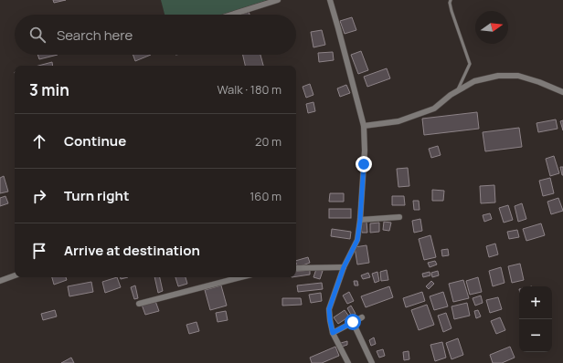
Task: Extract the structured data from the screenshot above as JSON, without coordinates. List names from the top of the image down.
{
  "north": "right",
  "page": {
    "search": "Search here",
    "heading": ["3 min", "Walk · 180 m"],
    "list": [
      ["Continue", "20 m"],
      ["Turn right", "160 m"],
      "Arrive at destination"
    ],
    "map_buttons": ["+", "−"]
  }
}
